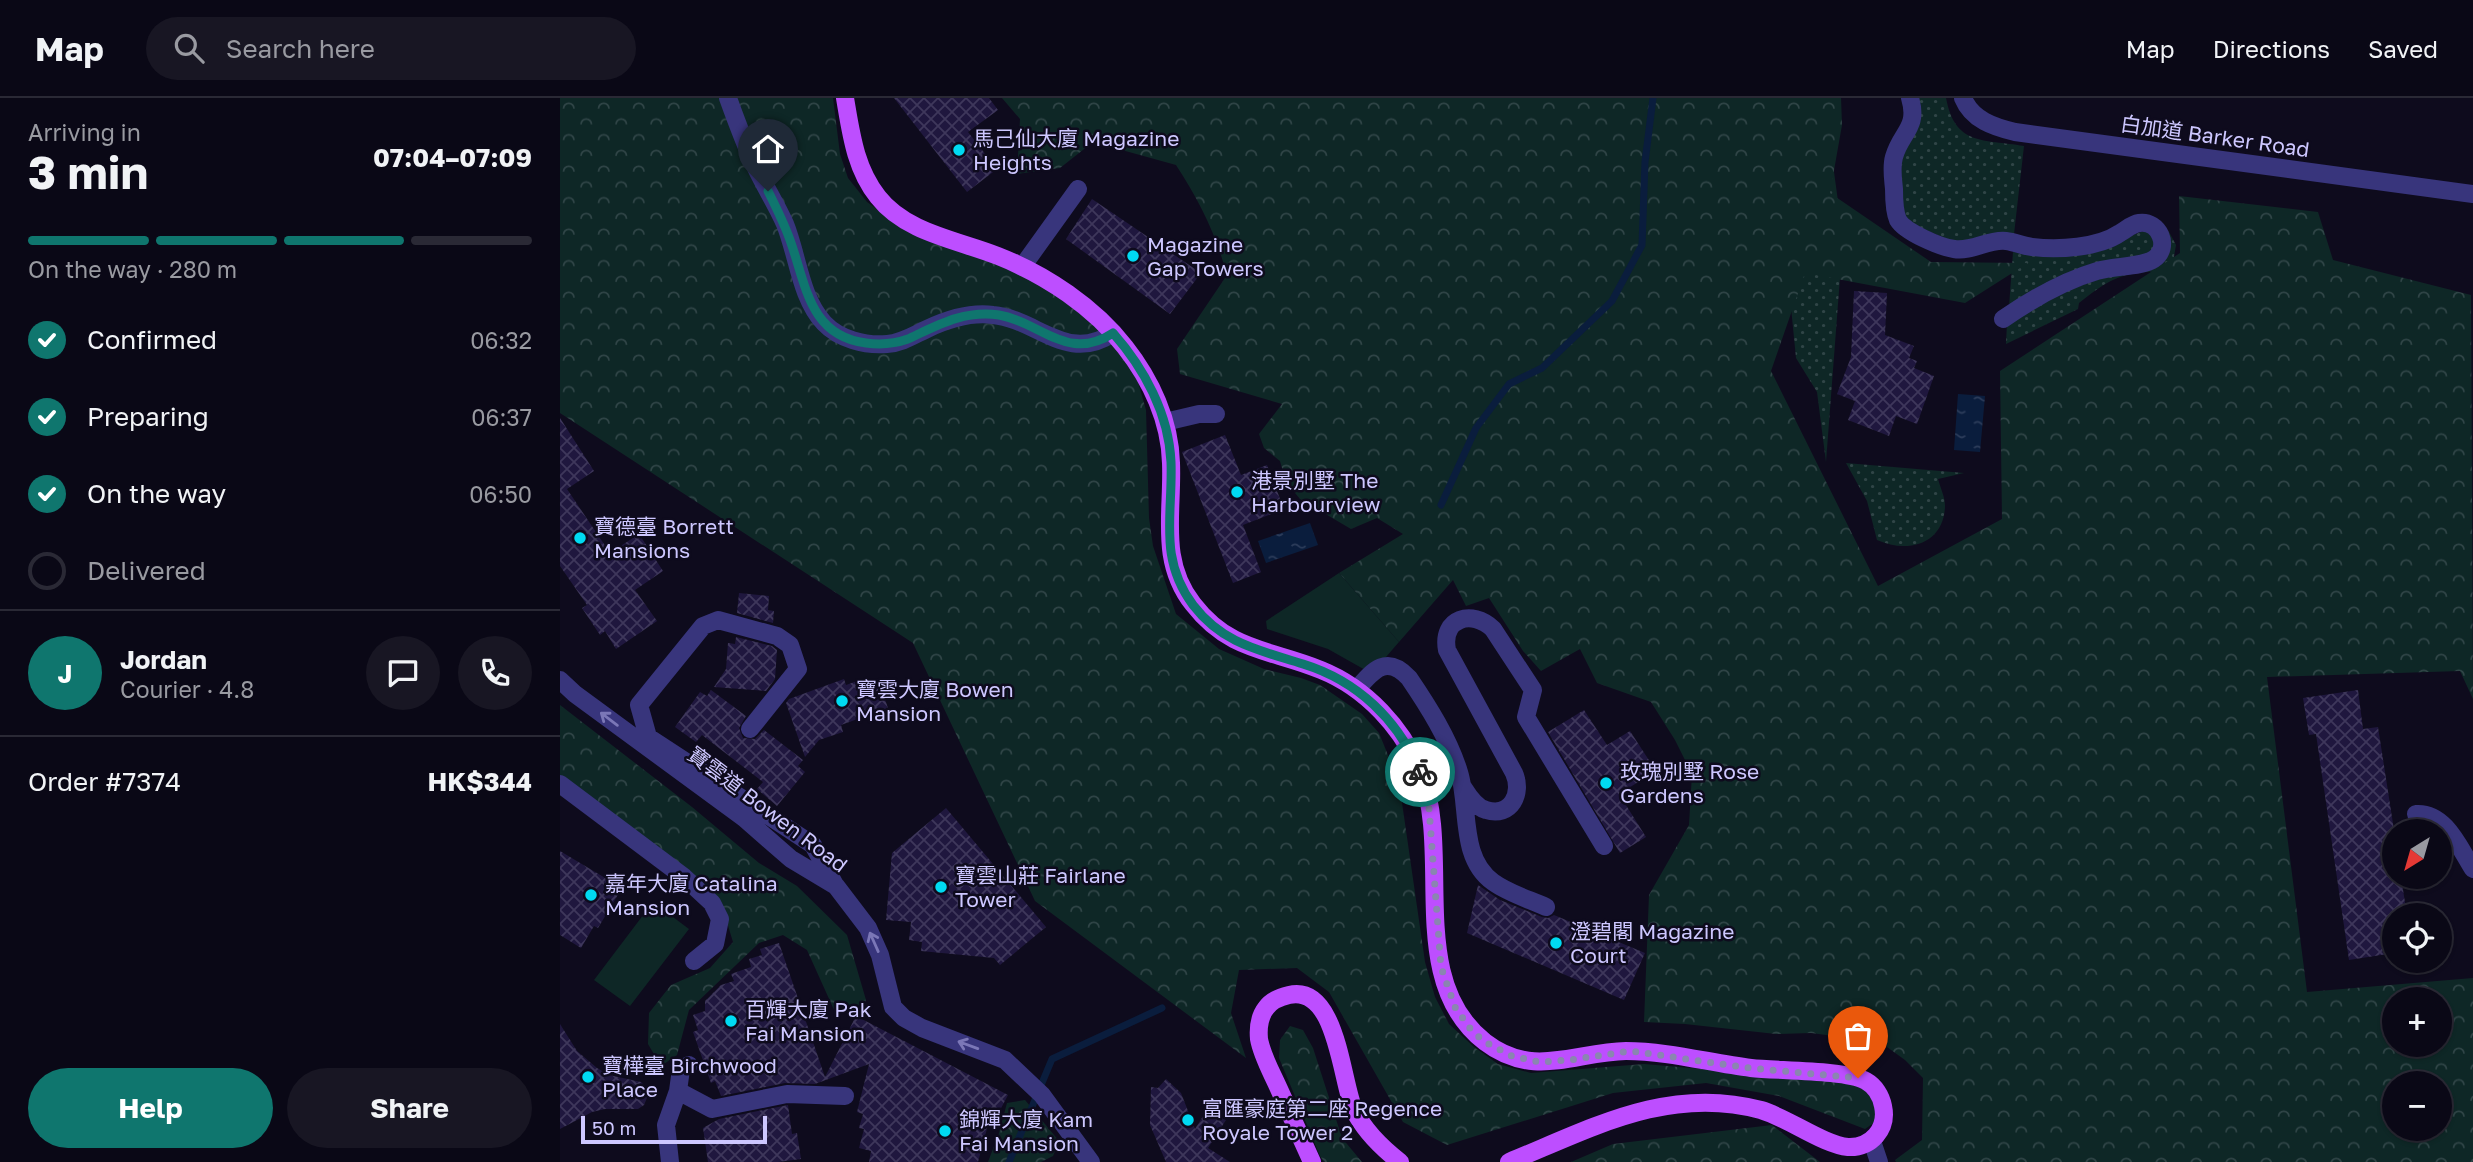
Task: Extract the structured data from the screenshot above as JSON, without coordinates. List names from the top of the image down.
{
  "streets": {
    "street": ["白加道 Barker Road", "寶雲道 Bowen Road"]
  },
  "one_way": ["寶雲道 Bowen Road"],
  "places": [
    "馬己仙大廈 Magazine Heights",
    "Magazine Gap Towers",
    "港景別墅 The Harbourview",
    "寶德臺 Borrett Mansions",
    "寶雲大廈 Bowen Mansion",
    "玫瑰別墅 Rose Gardens",
    "寶雲山莊 Fairlane Tower",
    "嘉年大廈 Catalina Mansion",
    "澄碧閣 Magazine Court",
    "百輝大廈 Pak Fai Mansion",
    "寶樺臺 Birchwood Place",
    "富匯豪庭第二座 Regence Royale Tower 2",
    "錦輝大廈 Kam Fai Mansion"
  ],
  "scale_bar": "50 m",
  "north": "bottom left",
  "page": {
    "header": "Map",
    "search": "Search here",
    "nav": ["Map", "Directions", "Saved"],
    "heading": ["3 min", "Arriving in", "07:04–07:09"],
    "panel": [
      "Jordan",
      "Courier · 4.8",
      "Order #7374",
      "HK$344"
    ],
    "bar": "On the way · 280 m",
    "list": [
      ["Confirmed", "06:32"],
      ["Preparing", "06:37"],
      ["On the way", "06:50"],
      "Delivered"
    ],
    "round": "J",
    "map_buttons": ["+", "−"],
    "buttons": ["Help", "Share"],
    "scale": "50 m"
  }
}
